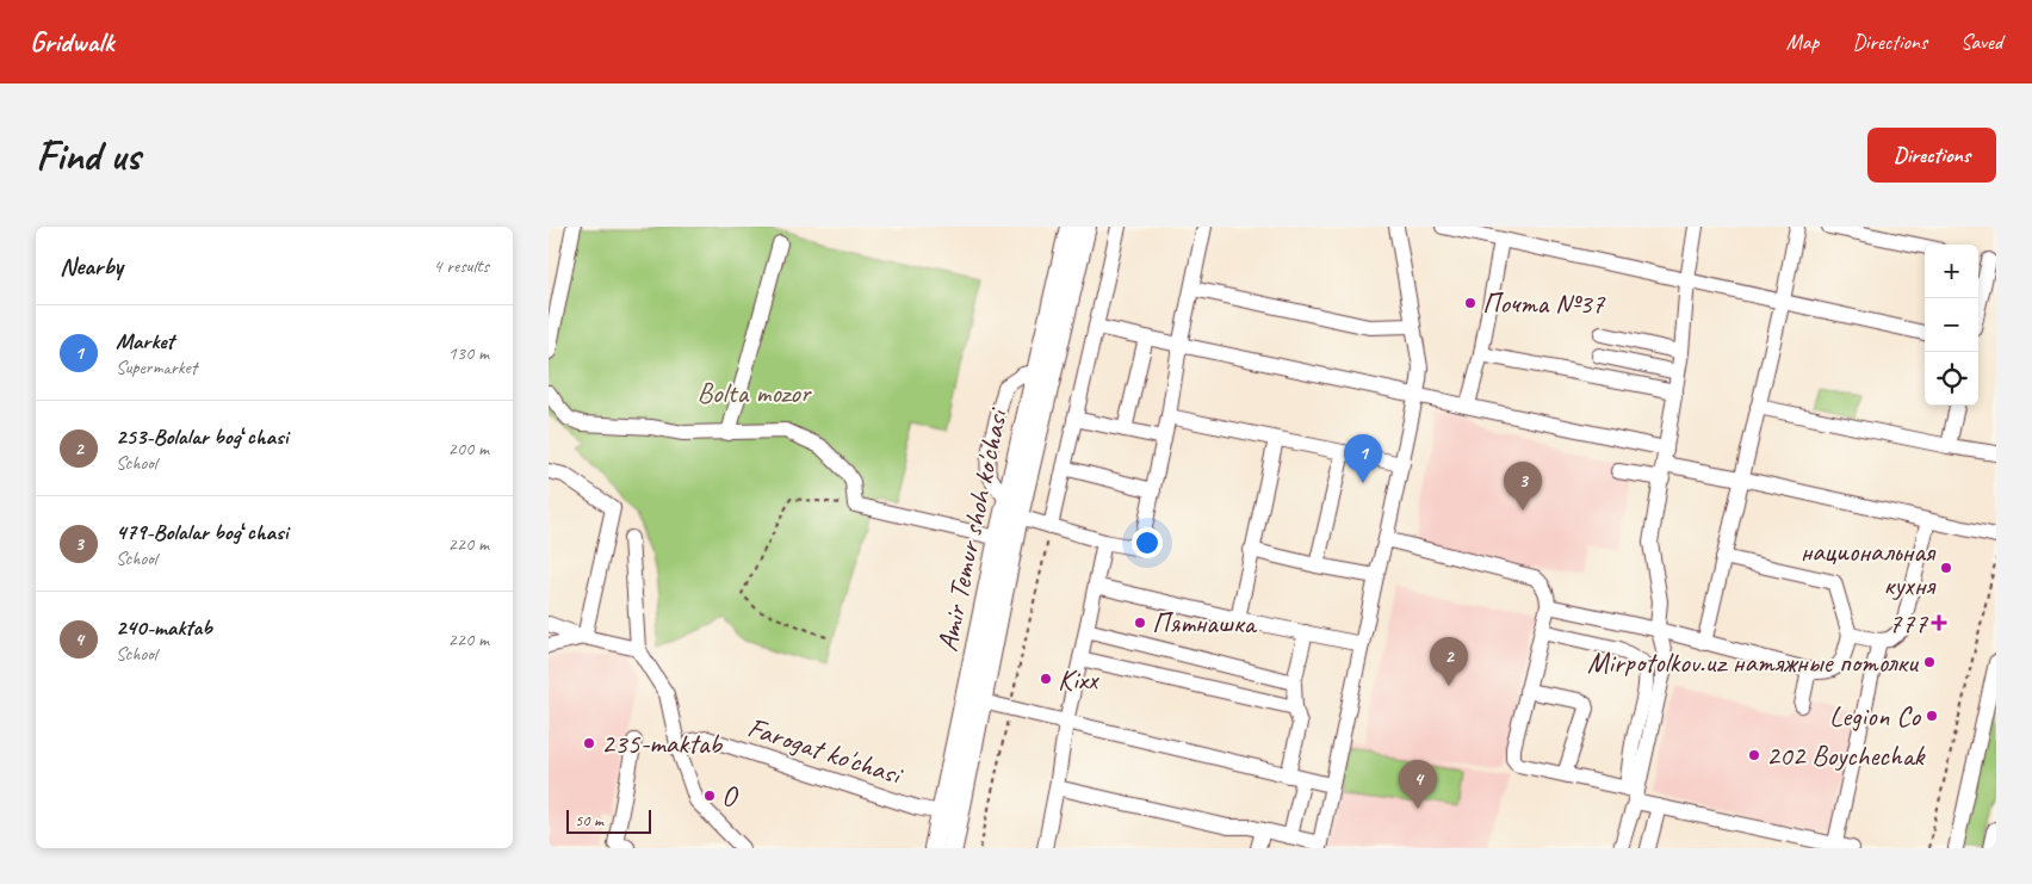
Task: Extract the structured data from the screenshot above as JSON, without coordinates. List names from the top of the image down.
{
  "streets": {
    "main road": ["Amir Temur shoh ko'chasi"],
    "street": ["Farogat ko'chasi"]
  },
  "crossings": [
    ["Amir Temur shoh ko'chasi", "Farogat ko'chasi"]
  ],
  "parks": ["Bolta mozor"],
  "places": {
    "other": [
      "Почта №37",
      "национальная кухня",
      "Пятнашка",
      "Mirpotolkov.uz натяжные потолки",
      "Kixx",
      "Legion Co",
      "235-maktab",
      "202 Boychechak",
      "О"
    ],
    "health": ["777"]
  },
  "scale_bar": "50 m",
  "page": {
    "header": "Gridwalk",
    "nav": ["Map", "Directions", "Saved"],
    "buttons": "Directions",
    "title": "Find us",
    "heading": ["Nearby", "4 results"],
    "map_buttons": ["+", "−"],
    "list": [
      {
        "mark": "1",
        "name": "Market",
        "note": "Supermarket",
        "value": "130 m"
      },
      {
        "mark": "2",
        "name": "253-Bolalar bogʻchasi",
        "note": "School",
        "value": "200 m"
      },
      {
        "mark": "3",
        "name": "479-Bolalar bogʻchasi",
        "note": "School",
        "value": "220 m"
      },
      {
        "mark": "4",
        "name": "240-maktab",
        "note": "School",
        "value": "220 m"
      }
    ],
    "pins": [
      "1",
      "3",
      "2",
      "4"
    ],
    "scale": "50 m"
  }
}
